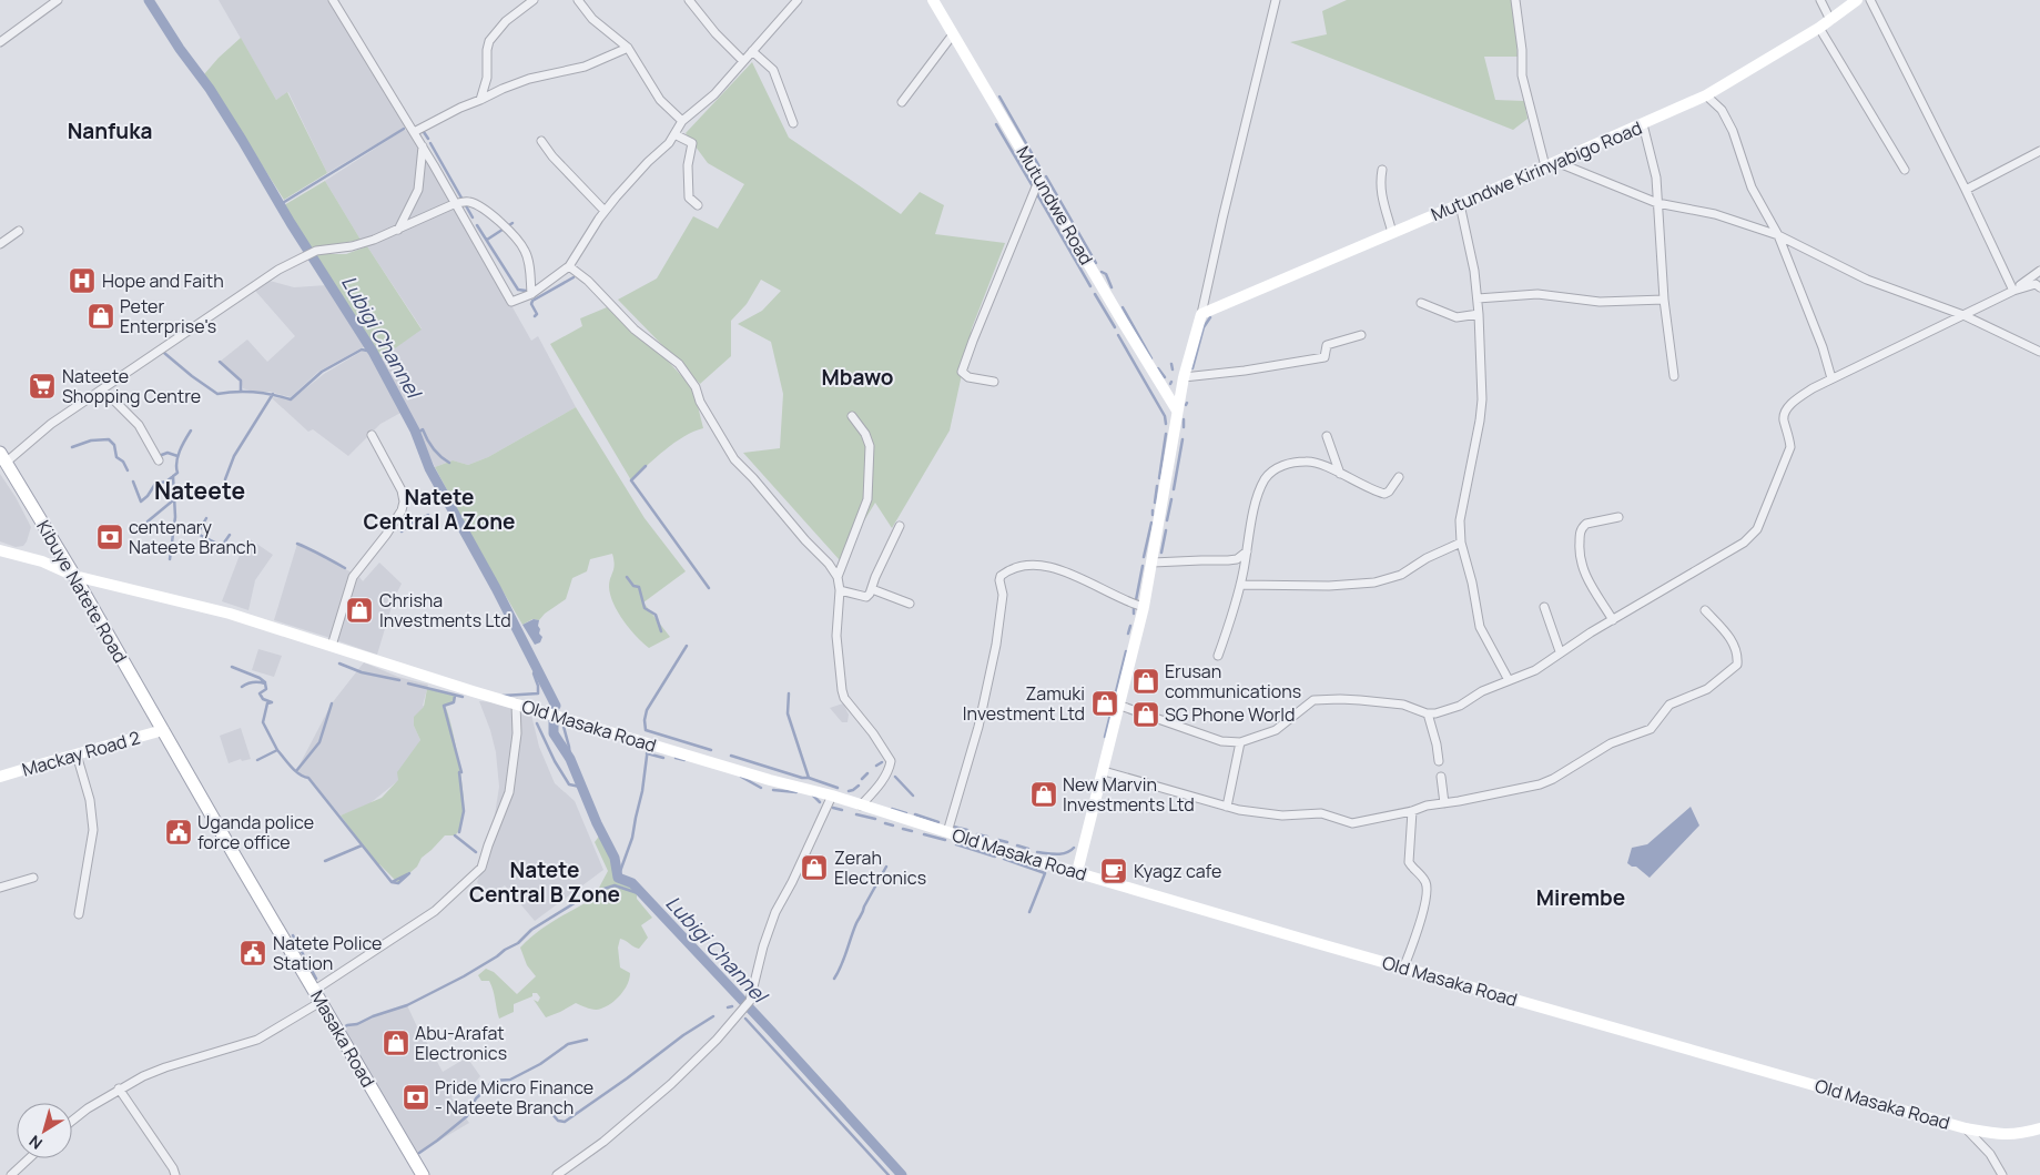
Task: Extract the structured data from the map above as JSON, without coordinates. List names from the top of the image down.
{
  "streets": {
    "main road": [
      "Mutundwe Kirinyabigo Road",
      "Mutundwe Road",
      "Kibuye Natete Road",
      "Old Masaka Road",
      "Mackay Road 2",
      "Masaka Road"
    ]
  },
  "crossings": [
    ["Kibuye Natete Road", "Old Masaka Road"],
    ["Kibuye Natete Road", "Mackay Road 2"],
    ["Kibuye Natete Road", "Masaka Road"],
    ["Mackay Road 2", "Masaka Road"]
  ],
  "districts": [
    "Nanfuka",
    "Mbawo",
    "Nateete",
    "Natete Central A Zone",
    "Natete Central B Zone",
    "Mirembe"
  ],
  "water": ["Lubigi Channel"],
  "places": {
    "hospital": ["Hope and Faith"],
    "shop": [
      "Peter Enterprise's",
      "Chrisha Investments Ltd",
      "Erusan communications",
      "Zamuki Investment Ltd",
      "SG Phone World",
      "New Marvin Investments Ltd",
      "Zerah Electronics",
      "Abu-Arafat Electronics"
    ],
    "supermarket": ["Nateete Shopping Centre"],
    "bank": ["centenary Nateete Branch", "Pride Micro Finance - Nateete Branch"],
    "public building": ["Uganda police force office", "Natete Police Station"],
    "cafe": ["Kyagz cafe"]
  },
  "north": "bottom left"
}
